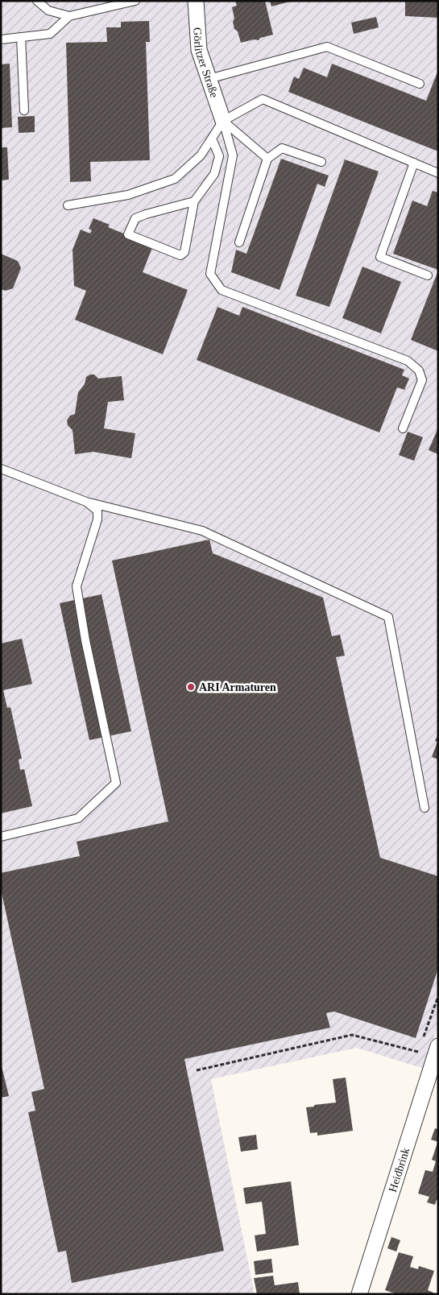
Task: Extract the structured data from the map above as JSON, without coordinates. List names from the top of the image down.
{
  "streets": {
    "street": ["Görlitzer Straße", "Heidbrink"]
  },
  "places": ["ARI Armaturen"]
}
